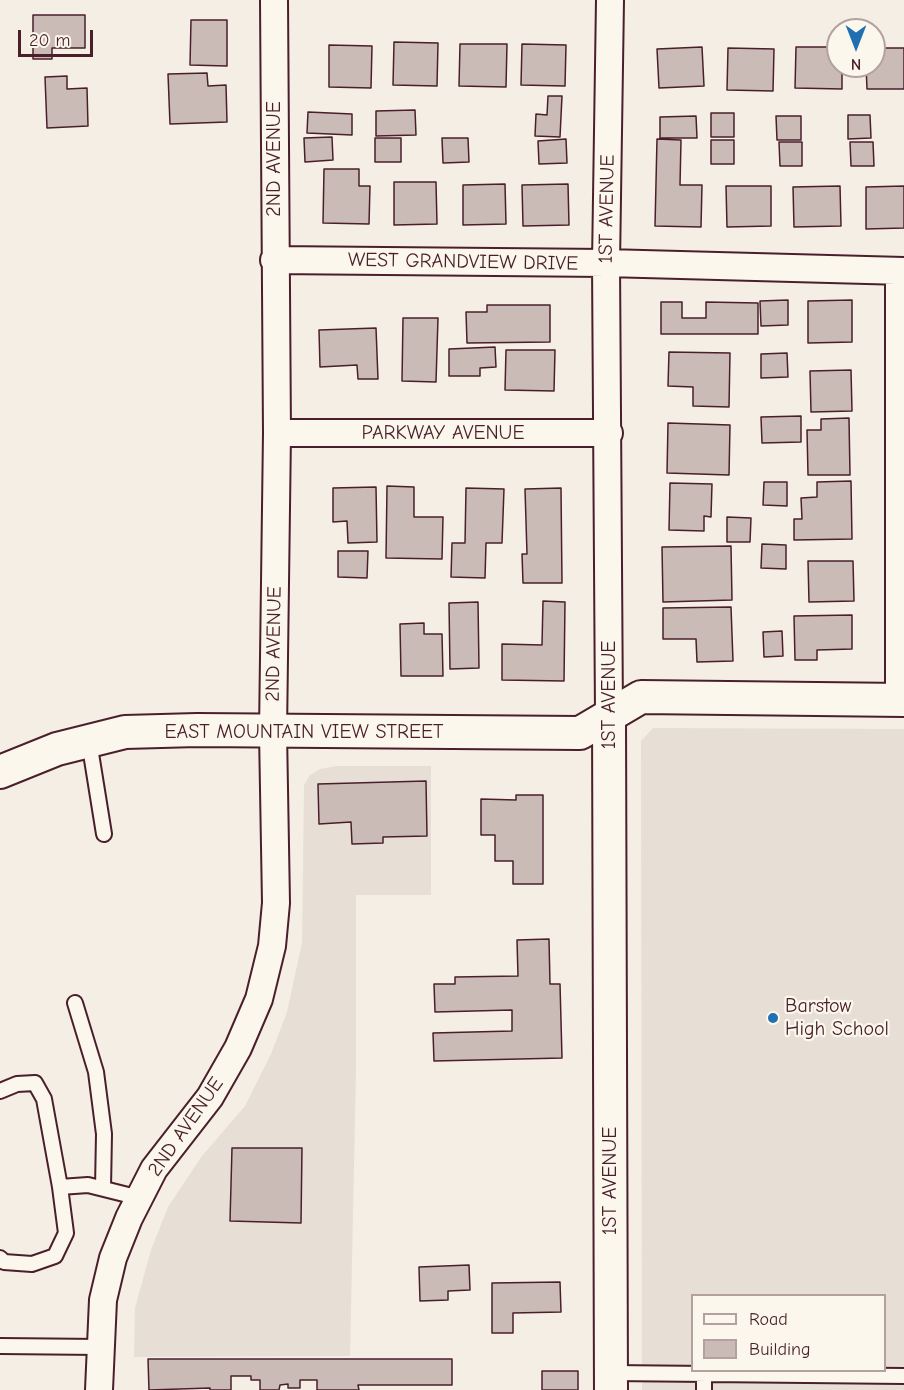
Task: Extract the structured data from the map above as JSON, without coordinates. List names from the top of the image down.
{
  "streets": {
    "street": [
      "2ND AVENUE",
      "1ST AVENUE",
      "WEST GRANDVIEW DRIVE",
      "PARKWAY AVENUE",
      "EAST MOUNTAIN VIEW STREET"
    ]
  },
  "crossings": [
    ["2ND AVENUE", "WEST GRANDVIEW DRIVE"],
    ["2ND AVENUE", "PARKWAY AVENUE"],
    ["2ND AVENUE", "EAST MOUNTAIN VIEW STREET"],
    ["1ST AVENUE", "WEST GRANDVIEW DRIVE"],
    ["1ST AVENUE", "PARKWAY AVENUE"],
    ["1ST AVENUE", "EAST MOUNTAIN VIEW STREET"]
  ],
  "places": ["Barstow High School"],
  "legend": ["Road", "Building"],
  "scale_bar": "20 m",
  "north": "bottom"
}
